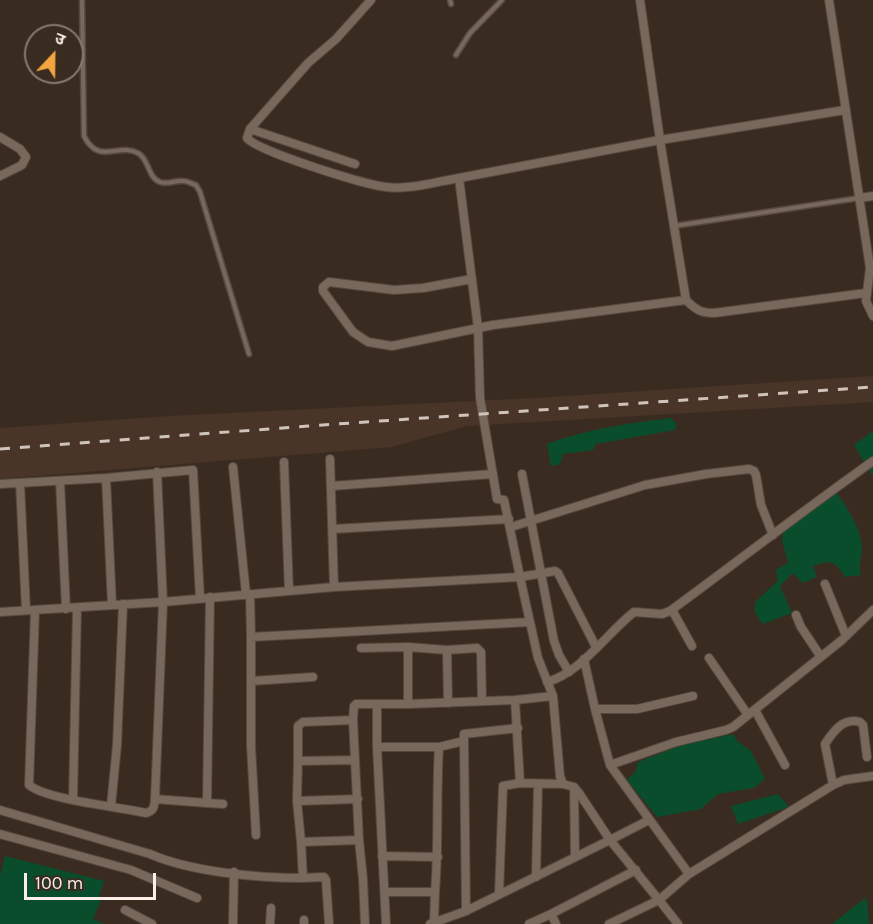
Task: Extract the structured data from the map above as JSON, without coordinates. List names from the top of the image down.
{
  "scale_bar": "100 m",
  "north": "top"
}
